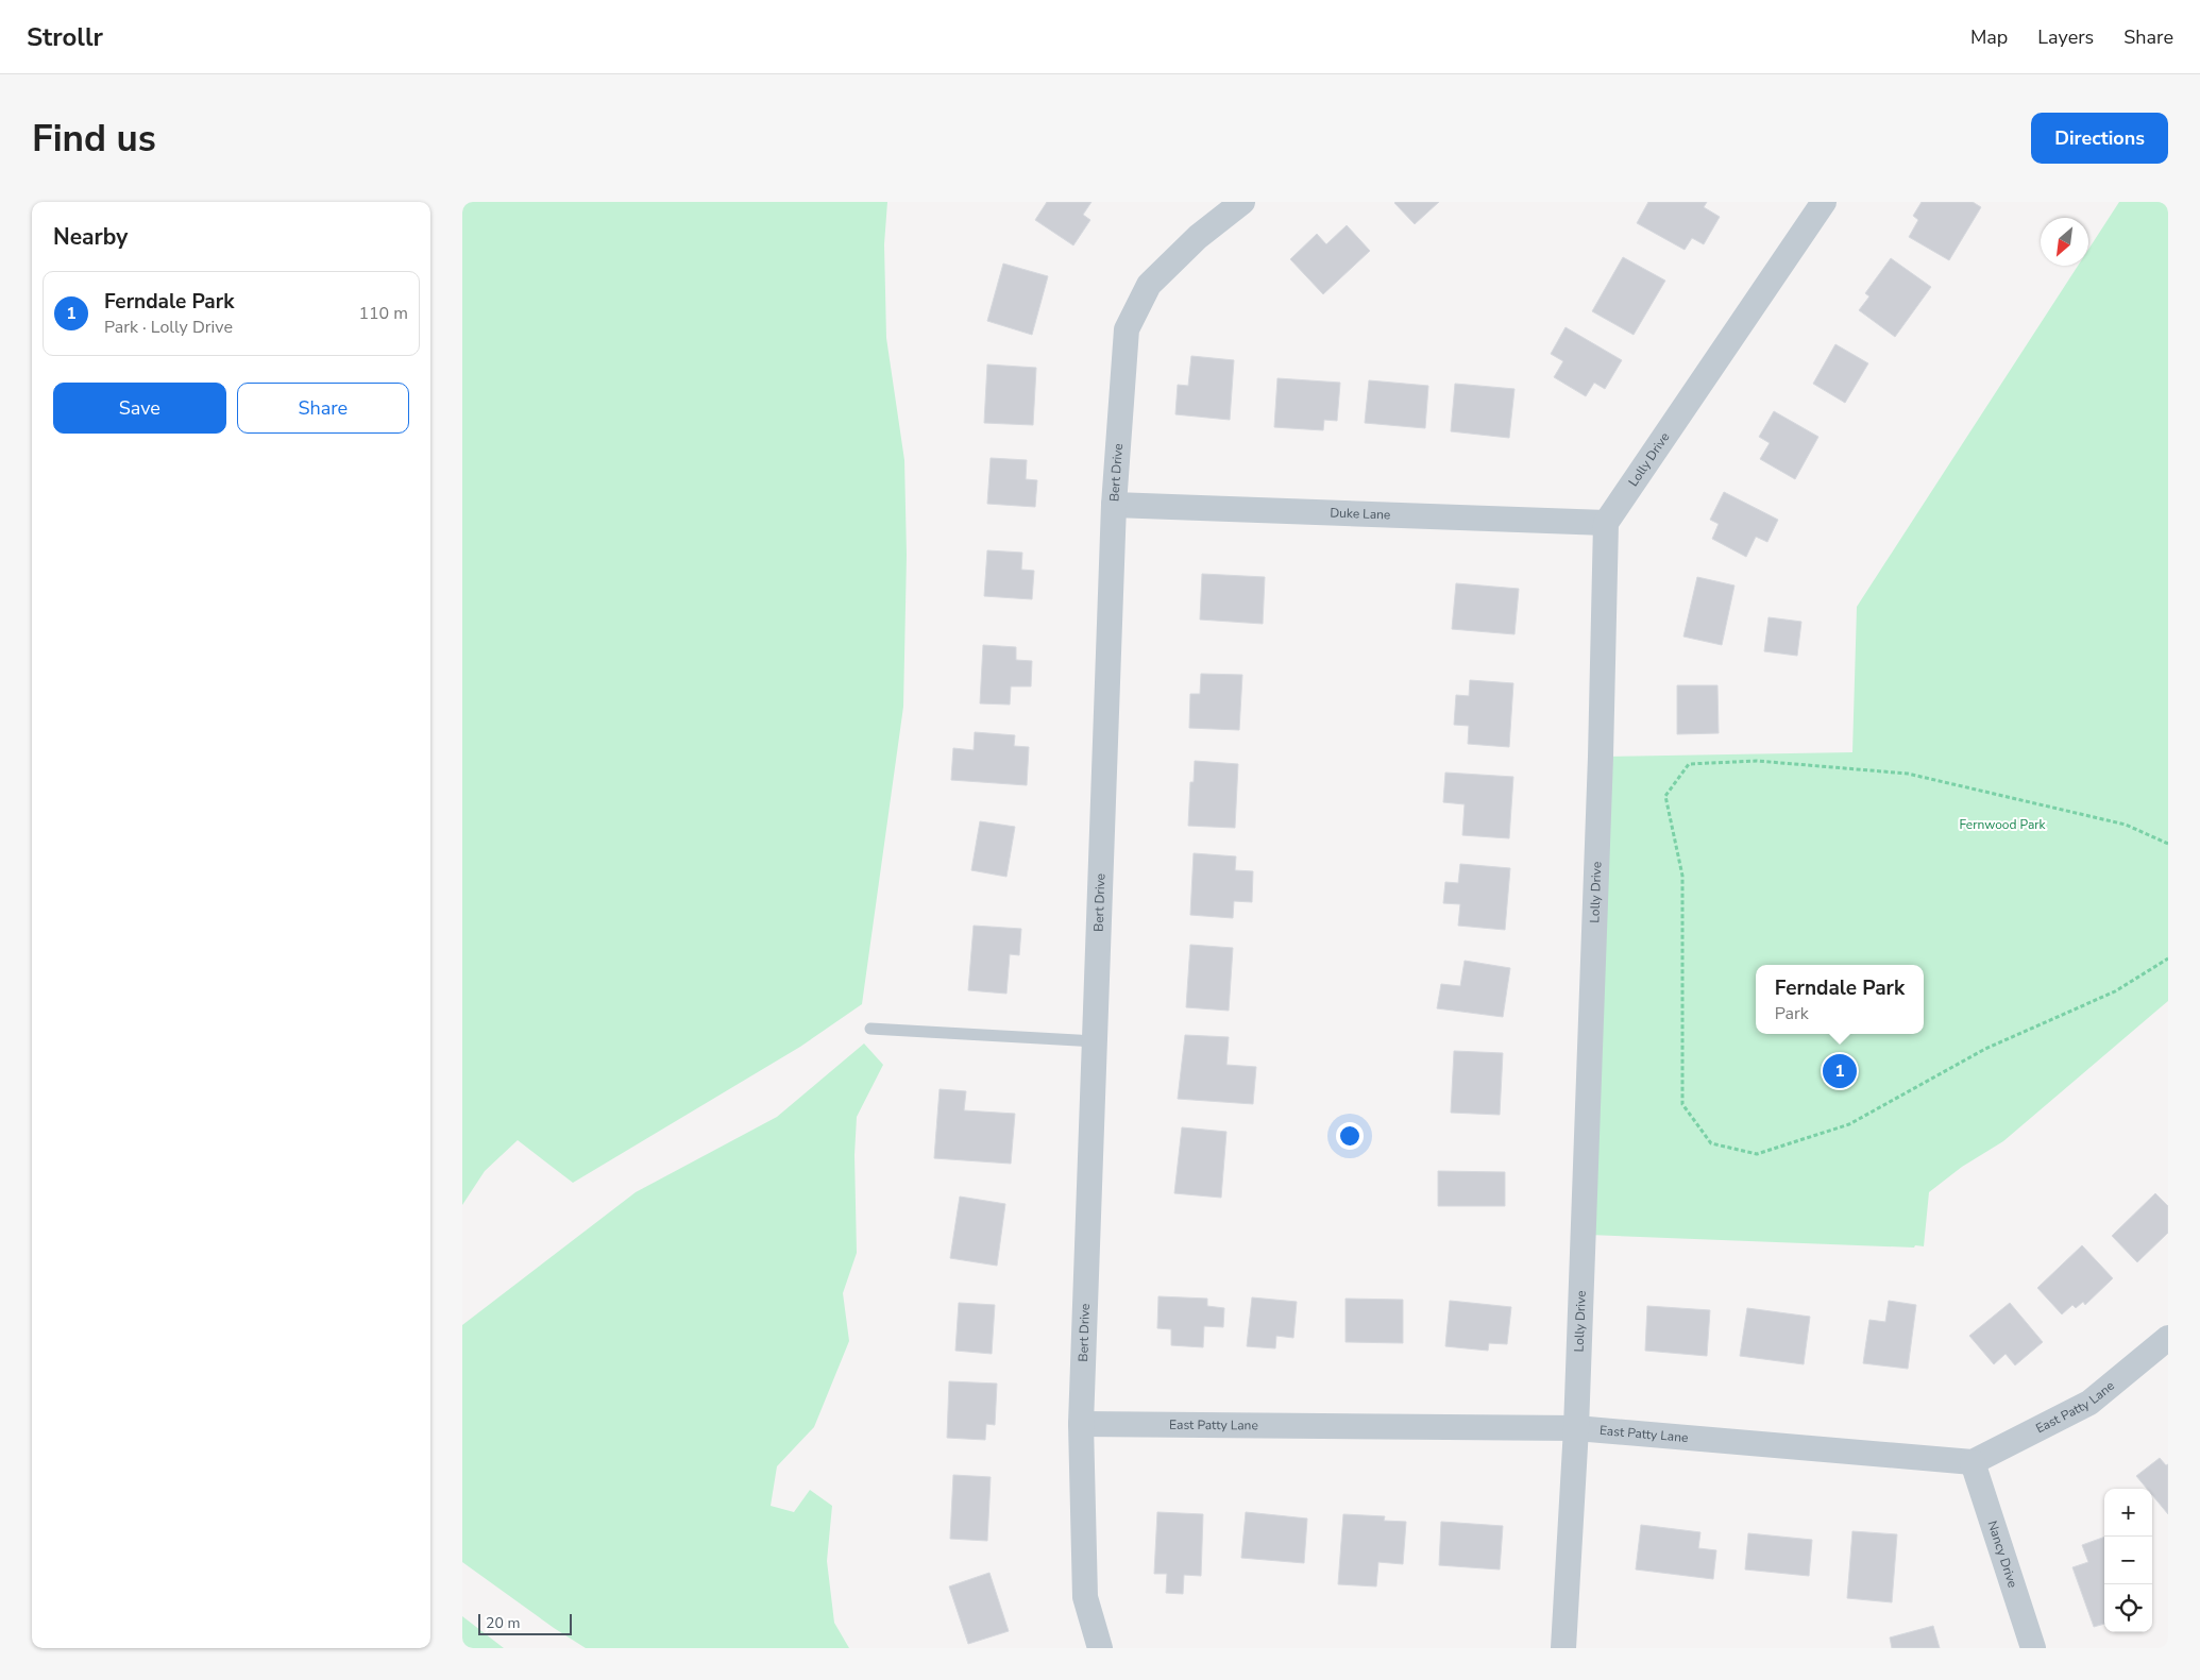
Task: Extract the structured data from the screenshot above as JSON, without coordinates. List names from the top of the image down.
{
  "streets": {
    "street": [
      "Lolly Drive",
      "Bert Drive",
      "Duke Lane",
      "East Patty Lane",
      "Nancy Drive"
    ]
  },
  "crossings": [
    ["Lolly Drive", "Duke Lane"],
    ["Lolly Drive", "East Patty Lane"],
    ["Bert Drive", "Duke Lane"],
    ["Bert Drive", "East Patty Lane"],
    ["East Patty Lane", "Nancy Drive"]
  ],
  "parks": ["Fernwood Park"],
  "scale_bar": "20 m",
  "north": "bottom left",
  "page": {
    "header": "Strollr",
    "nav": ["Map", "Layers", "Share"],
    "buttons": [
      "Directions",
      ["Save", "Share"]
    ],
    "title": "Find us",
    "heading": "Nearby",
    "list": [
      {
        "mark": "1",
        "name": "Ferndale Park",
        "note": "Park · Lolly Drive",
        "value": "110 m"
      }
    ],
    "popup": ["Ferndale Park", "Park"],
    "pins": "1",
    "map_buttons": ["+", "−"],
    "scale": "20 m"
  }
}
